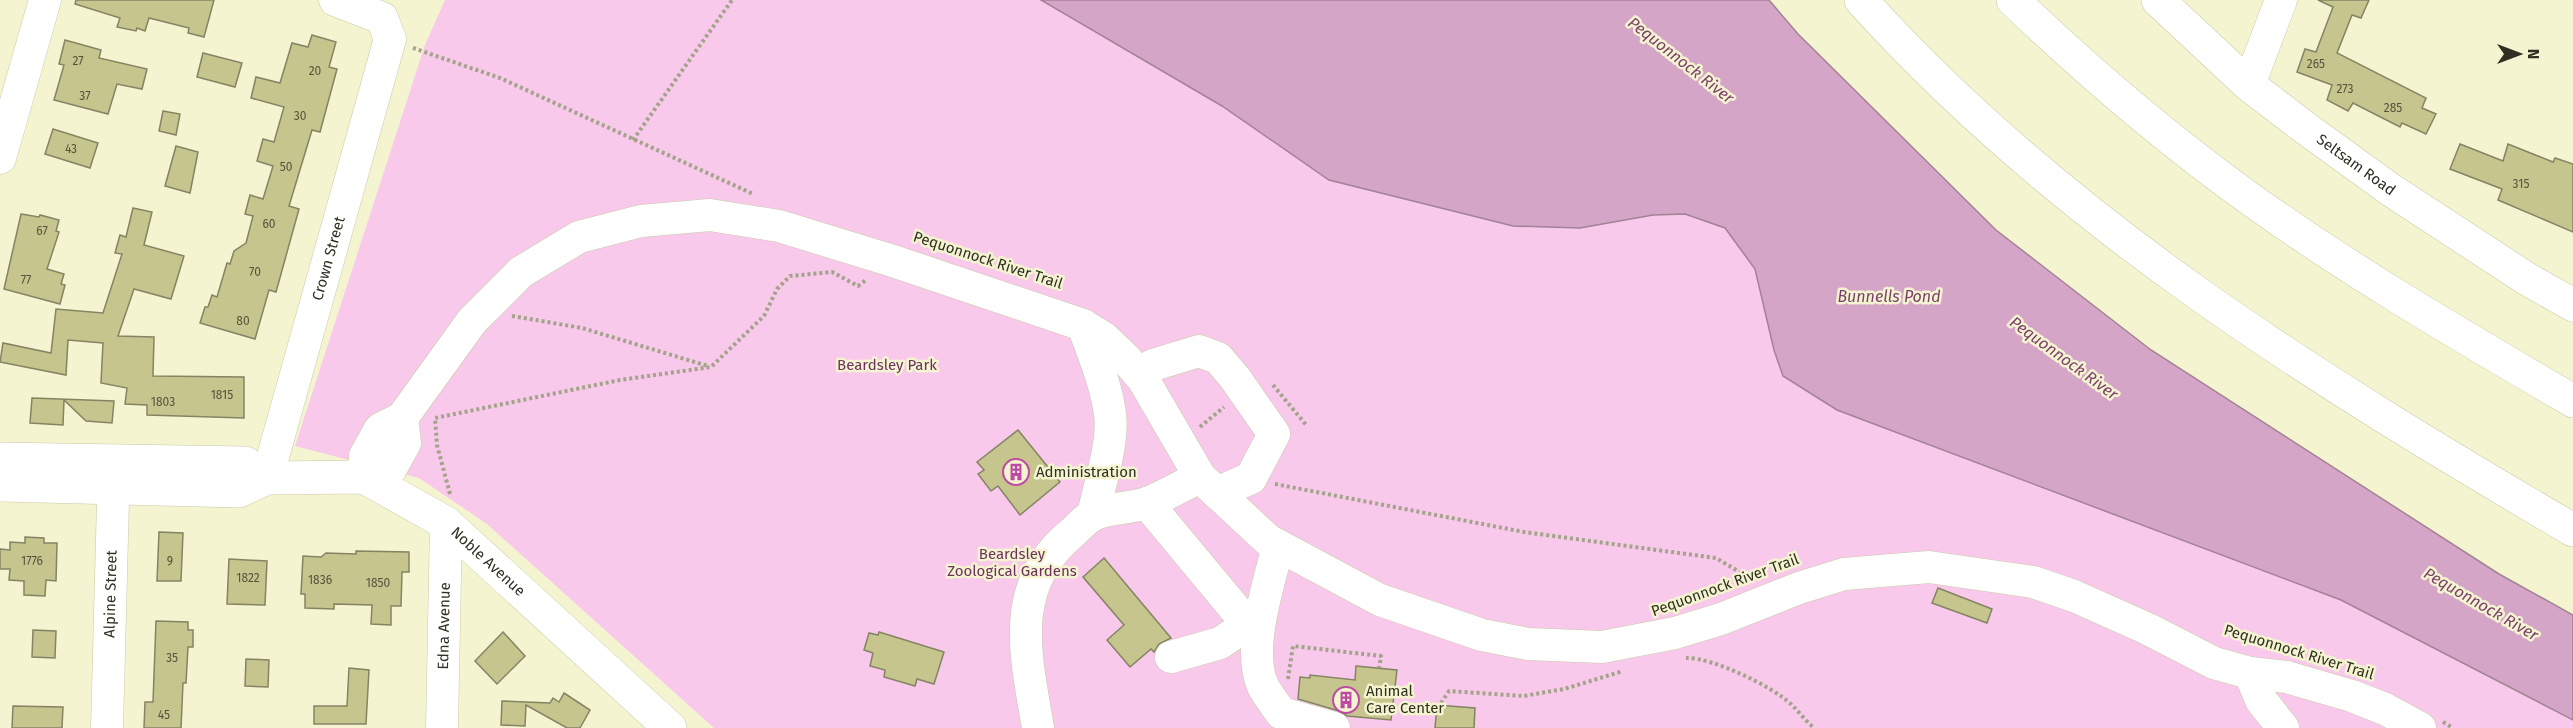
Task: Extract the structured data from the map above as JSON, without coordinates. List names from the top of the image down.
{
  "streets": {
    "main road": ["Seltsam Road", "Noble Avenue"],
    "street": ["Crown Street", "Alpine Street", "Edna Avenue"]
  },
  "crossings": [
    ["Crown Street", "Noble Avenue"],
    ["Noble Avenue", "Edna Avenue"]
  ],
  "water": ["Pequonnock River", "Bunnells Pond"],
  "parks": ["Beardsley Park", "Beardsley Zoological Gardens"],
  "places": {
    "building": ["Administration", "Animal Care Center"]
  },
  "house_numbers": [
    "27",
    "265",
    "20",
    "273",
    "37",
    "285",
    "30",
    "43",
    "50",
    "315",
    "60",
    "67",
    "70",
    "77",
    "80",
    "1815",
    "1803",
    "1776",
    "9",
    "1822",
    "1836",
    "1850",
    "35",
    "45"
  ],
  "north": "right"
}
